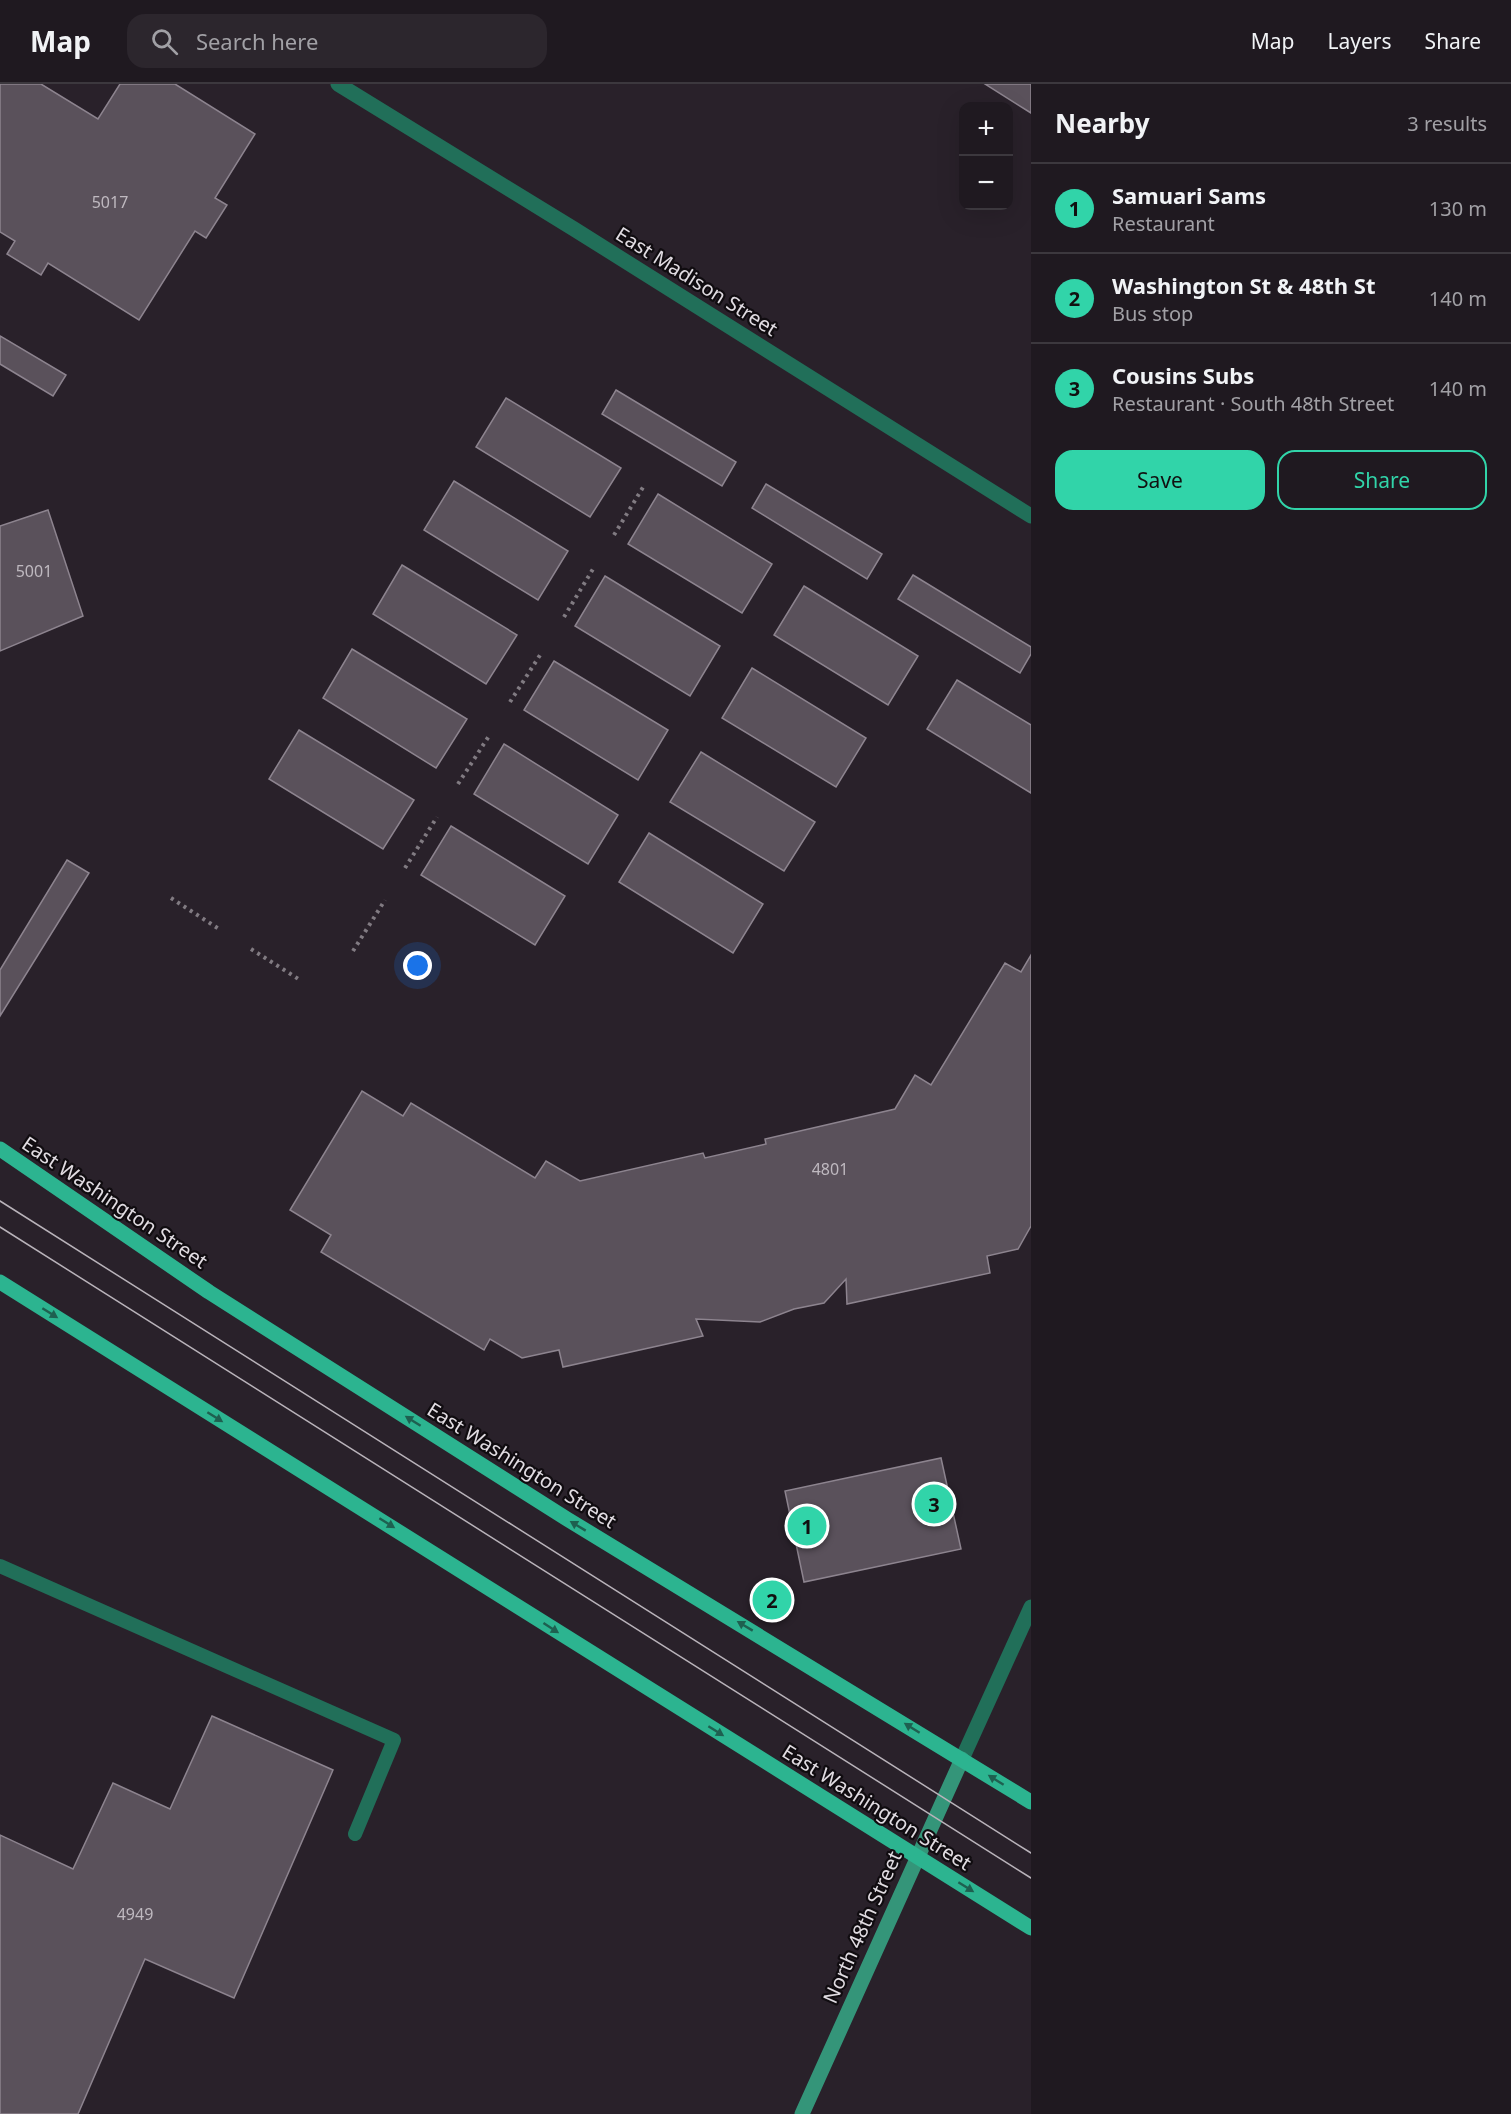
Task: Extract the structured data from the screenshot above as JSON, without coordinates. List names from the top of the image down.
{
  "streets": {
    "main road": ["East Washington Street"],
    "street": ["East Madison Street", "North 48th Street"]
  },
  "crossings": [
    ["East Washington Street", "North 48th Street"]
  ],
  "house_numbers": [
    "5017",
    "5001",
    "4801",
    "4949"
  ],
  "page": {
    "header": "Map",
    "search": "Search here",
    "nav": ["Map", "Layers", "Share"],
    "heading": ["Nearby", "3 results"],
    "map_buttons": ["+", "−"],
    "list": [
      {
        "mark": "1",
        "name": "Samuari Sams",
        "note": "Restaurant",
        "value": "130 m"
      },
      {
        "mark": "2",
        "name": "Washington St & 48th St",
        "note": "Bus stop",
        "value": "140 m"
      },
      {
        "mark": "3",
        "name": "Cousins Subs",
        "note": "Restaurant · South 48th Street",
        "value": "140 m"
      }
    ],
    "buttons": ["Save", "Share"],
    "pins": ["3", "1", "2"]
  }
}
